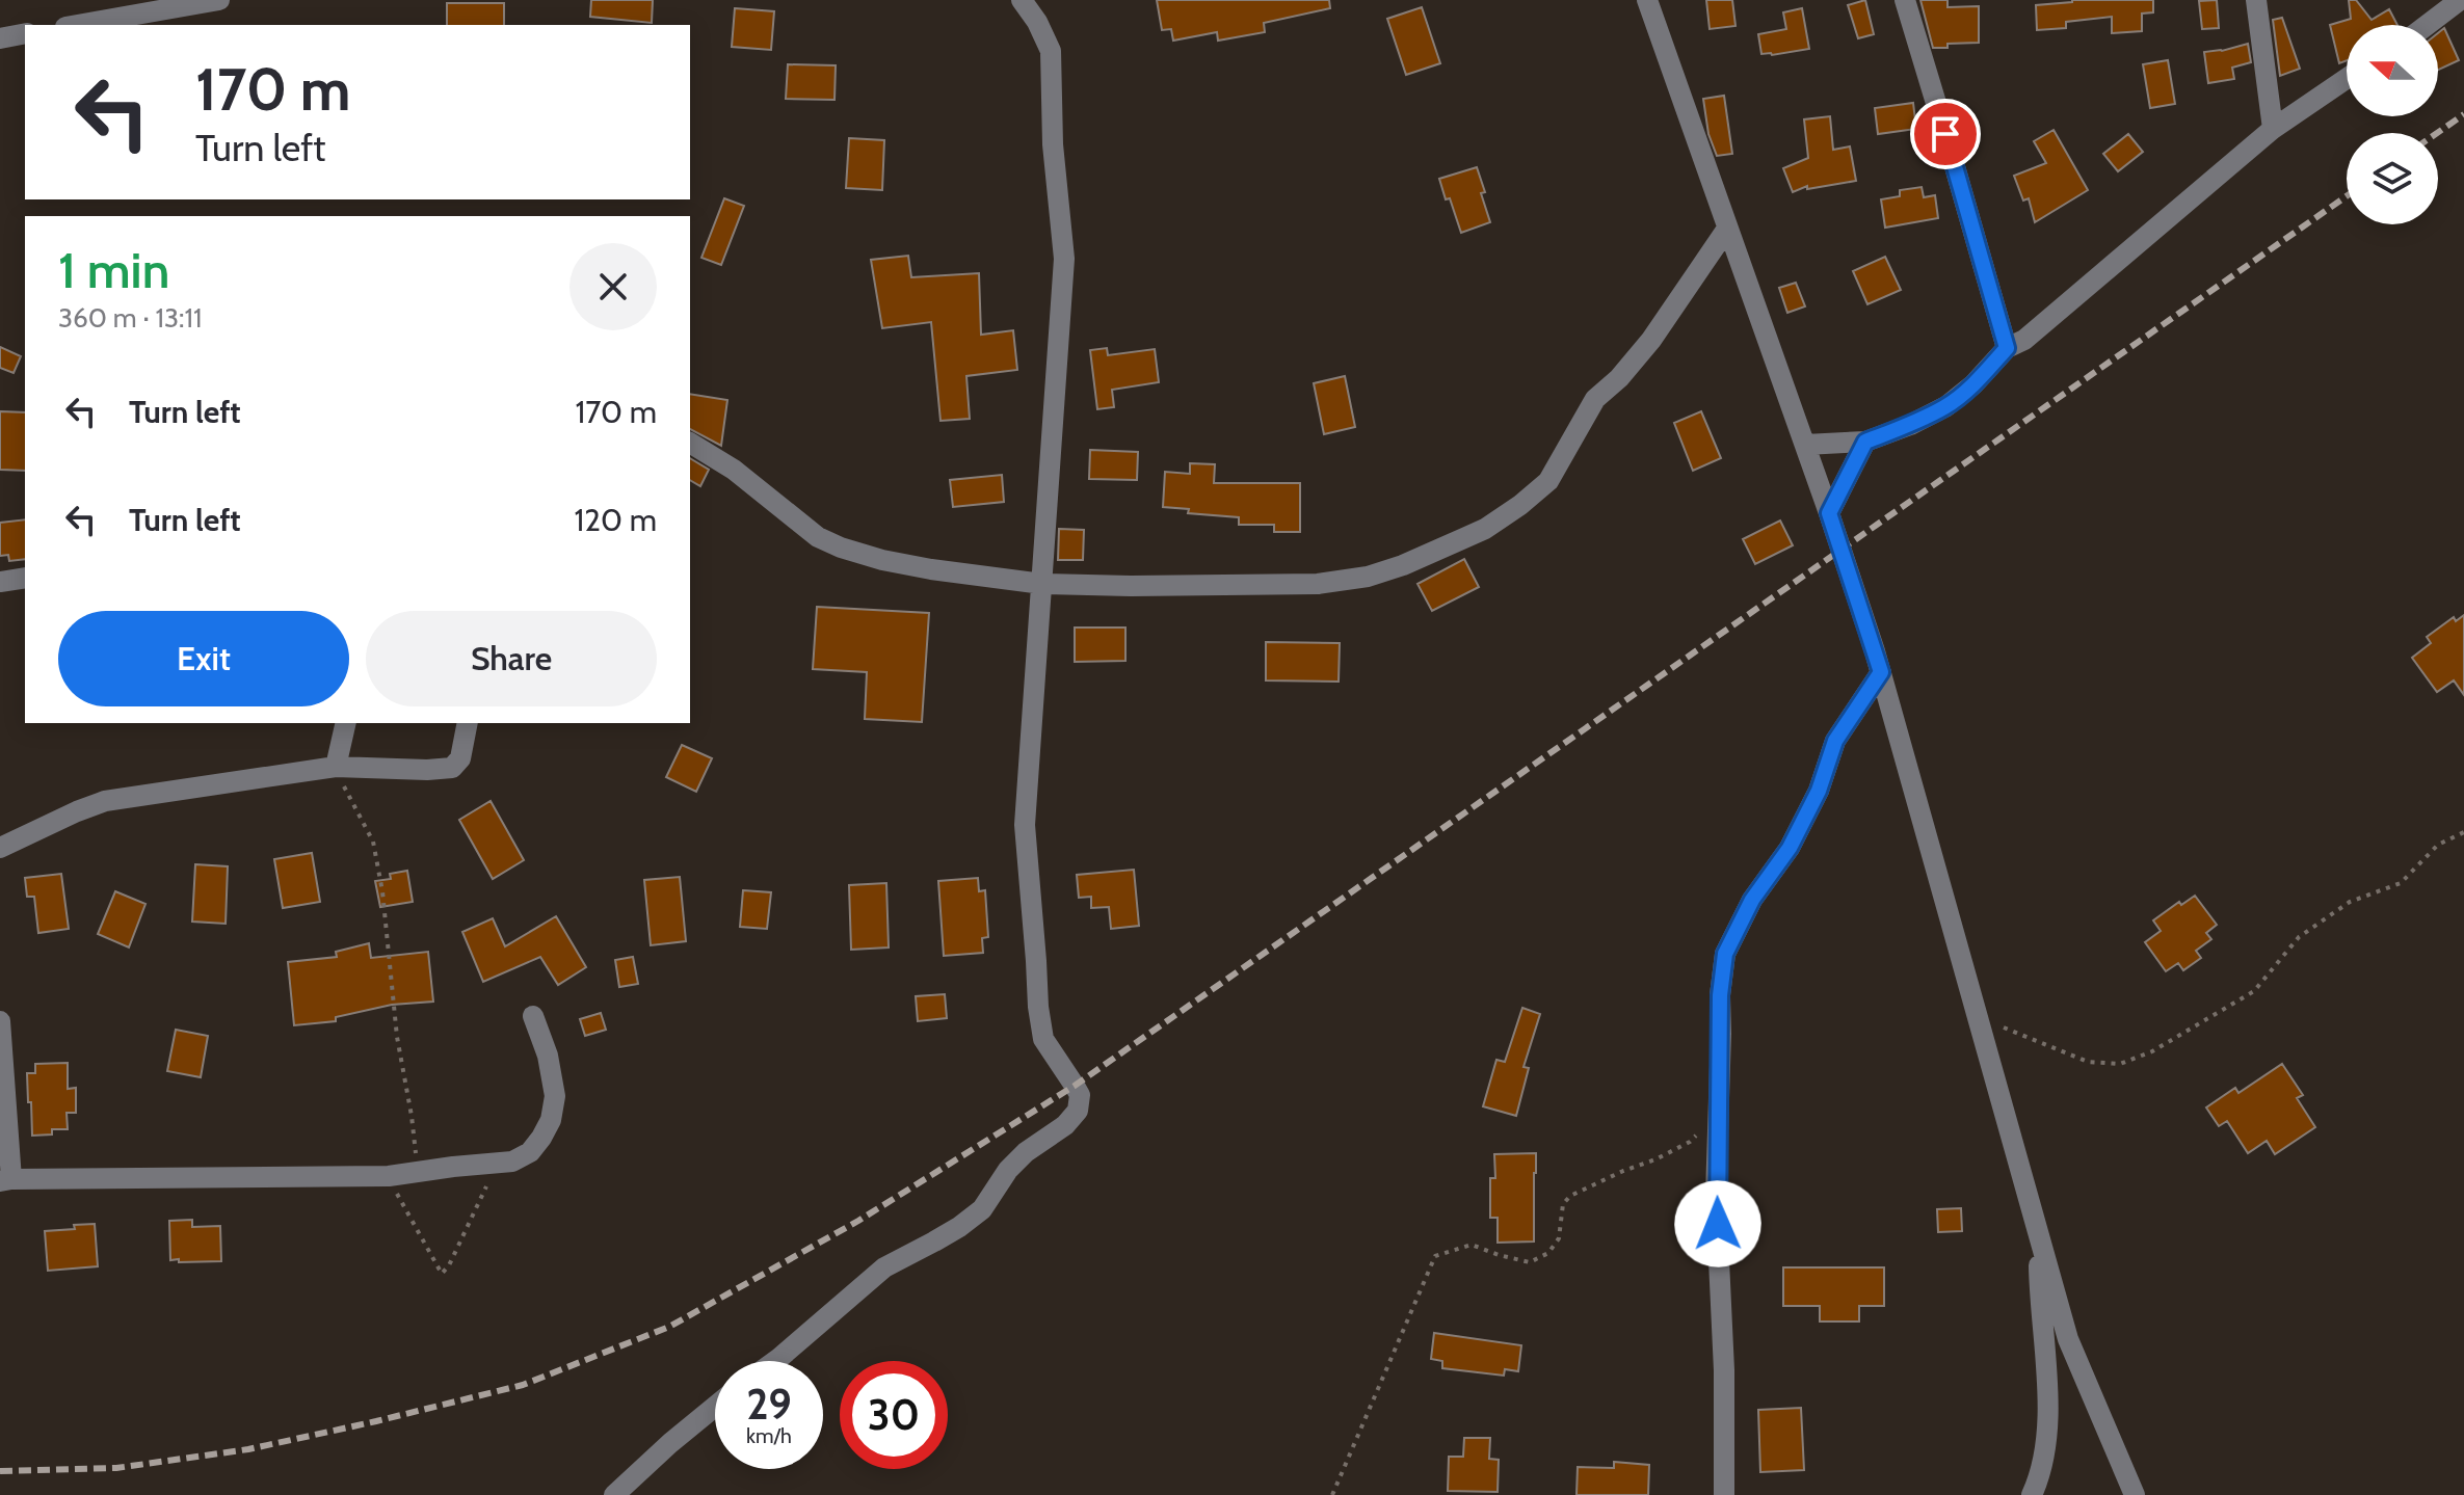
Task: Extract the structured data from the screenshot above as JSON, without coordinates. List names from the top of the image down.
{
  "north": "left",
  "page": {
    "turn": ["170 m", "Turn left"],
    "heading": ["1 min", "360 m · 13:11"],
    "list": [
      {
        "name": "Turn left",
        "value": "170 m"
      },
      {
        "name": "Turn left",
        "value": "120 m"
      }
    ],
    "buttons": ["Exit", "Share"],
    "speed": "29 km/h",
    "limit": "30"
  }
}
